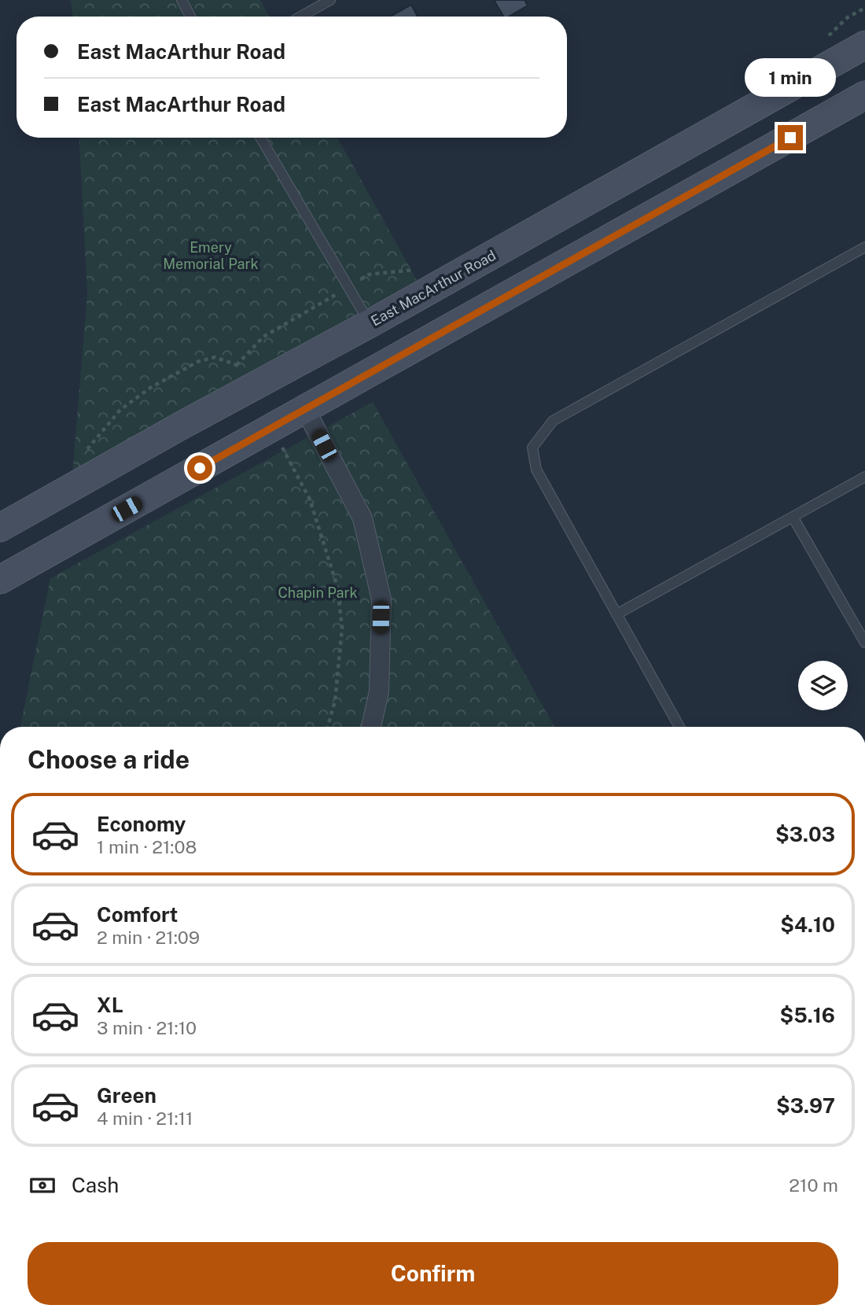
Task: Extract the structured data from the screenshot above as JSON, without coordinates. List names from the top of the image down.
{
  "streets": {
    "street": ["East MacArthur Road"]
  },
  "parks": ["Emery Memorial Park", "Chapin Park"],
  "page": {
    "banner": ["East MacArthur Road", "East MacArthur Road"],
    "bubble": "1 min",
    "heading": "Choose a ride",
    "list": [
      {
        "name": "Economy",
        "note": "1 min · 21:08",
        "value": "$3.03"
      },
      {
        "name": "Comfort",
        "note": "2 min · 21:09",
        "value": "$4.10"
      },
      {
        "name": "XL",
        "note": "3 min · 21:10",
        "value": "$5.16"
      },
      {
        "name": "Green",
        "note": "4 min · 21:11",
        "value": "$3.97"
      }
    ],
    "pay": ["Cash", "210 m"],
    "buttons": "Confirm"
  }
}
